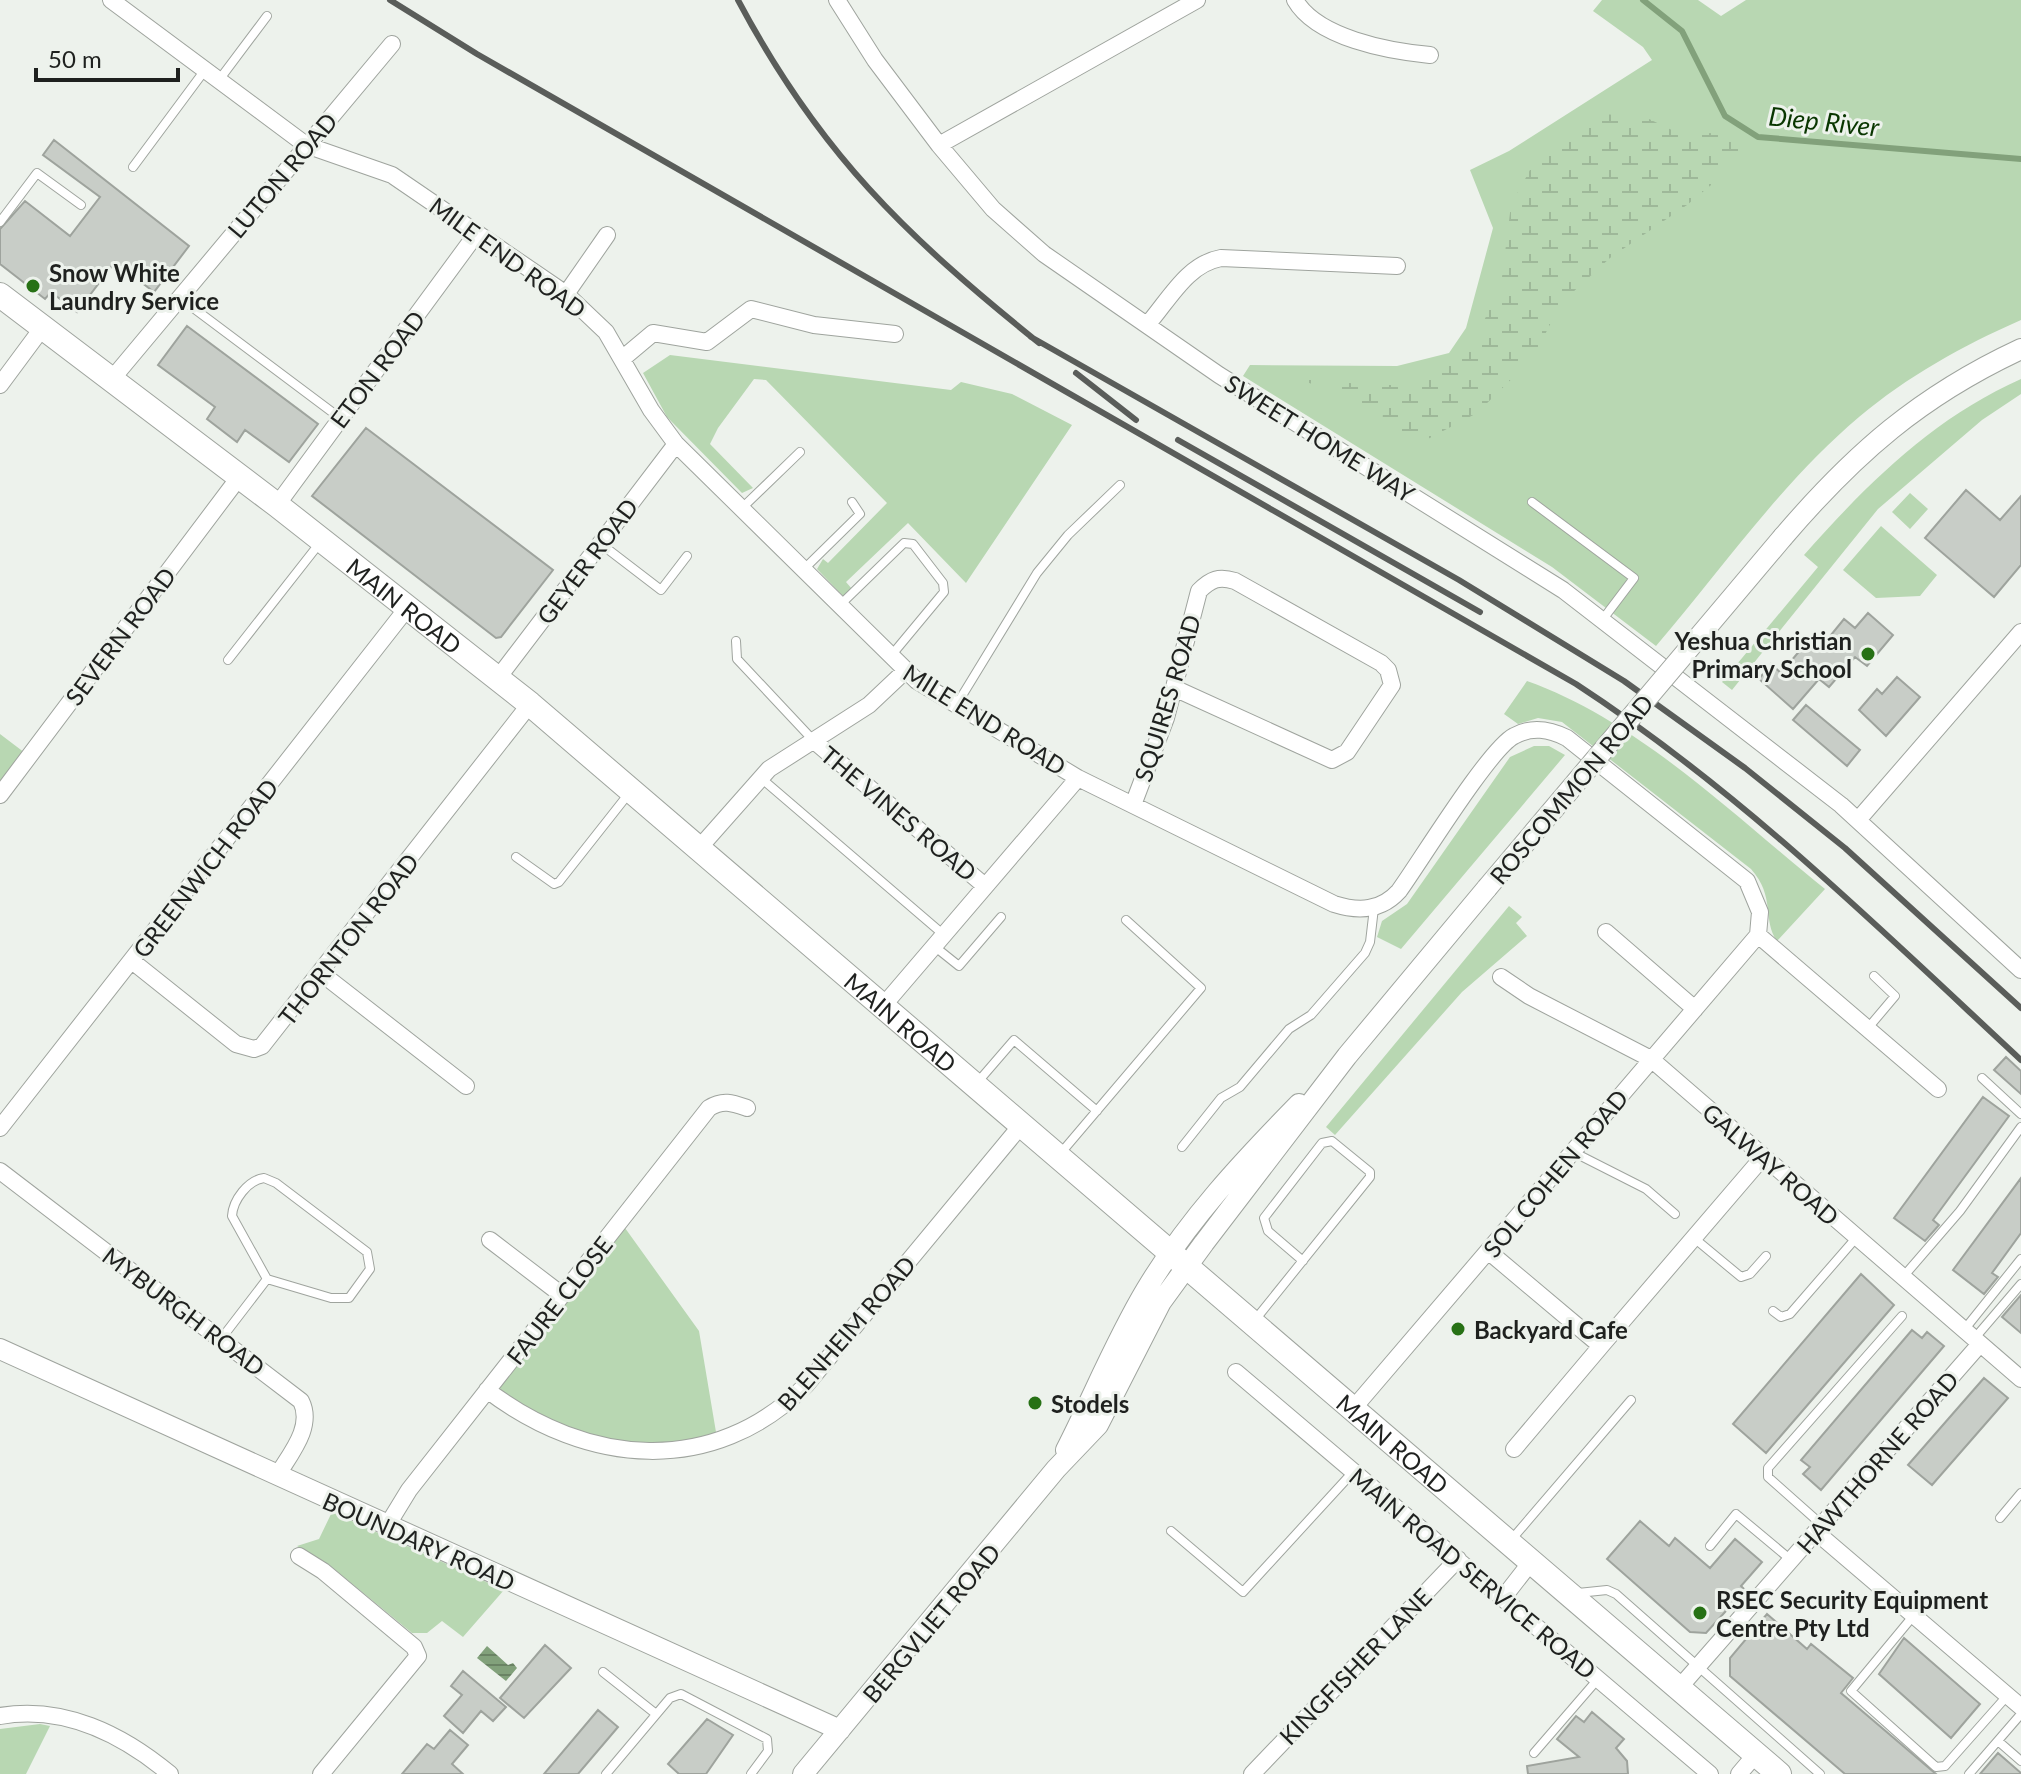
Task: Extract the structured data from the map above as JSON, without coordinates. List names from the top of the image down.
{
  "streets": {
    "main road": ["MAIN ROAD"],
    "street": [
      "LUTON ROAD",
      "MILE END ROAD",
      "ETON ROAD",
      "SWEET HOME WAY",
      "GEYER ROAD",
      "SEVERN ROAD",
      "SQUIRES ROAD",
      "ROSCOMMON ROAD",
      "THE VINES ROAD",
      "GREENWICH ROAD",
      "THORNTON ROAD",
      "GALWAY ROAD",
      "SOL COHEN ROAD",
      "FAURE CLOSE",
      "MYBURGH ROAD",
      "BLENHEIM ROAD",
      "HAWTHORNE ROAD",
      "BOUNDARY ROAD",
      "MAIN ROAD SERVICE ROAD",
      "BERGVLIET ROAD",
      "KINGFISHER LANE"
    ]
  },
  "crossings": [
    ["LUTON ROAD", "MILE END ROAD"],
    ["LUTON ROAD", "MAIN ROAD"],
    ["MILE END ROAD", "ETON ROAD"],
    ["MILE END ROAD", "GEYER ROAD"],
    ["MILE END ROAD", "SQUIRES ROAD"],
    ["ETON ROAD", "MAIN ROAD"],
    ["GEYER ROAD", "MAIN ROAD"],
    ["MAIN ROAD", "SEVERN ROAD"],
    ["MAIN ROAD", "ROSCOMMON ROAD"],
    ["MAIN ROAD", "GREENWICH ROAD"],
    ["MAIN ROAD", "THORNTON ROAD"],
    ["MAIN ROAD", "SOL COHEN ROAD"],
    ["MAIN ROAD", "BLENHEIM ROAD"],
    ["MAIN ROAD", "HAWTHORNE ROAD"],
    ["MAIN ROAD", "MAIN ROAD SERVICE ROAD"],
    ["MAIN ROAD", "BERGVLIET ROAD"],
    ["ROSCOMMON ROAD", "BERGVLIET ROAD"],
    ["GREENWICH ROAD", "THORNTON ROAD"],
    ["GALWAY ROAD", "SOL COHEN ROAD"],
    ["GALWAY ROAD", "HAWTHORNE ROAD"],
    ["FAURE CLOSE", "BLENHEIM ROAD"],
    ["FAURE CLOSE", "BOUNDARY ROAD"],
    ["MYBURGH ROAD", "BOUNDARY ROAD"],
    ["HAWTHORNE ROAD", "MAIN ROAD SERVICE ROAD"],
    ["BOUNDARY ROAD", "BERGVLIET ROAD"],
    ["MAIN ROAD SERVICE ROAD", "KINGFISHER LANE"]
  ],
  "water": ["Diep River"],
  "places": [
    "Snow White Laundry Service",
    "Yeshua Christian Primary School",
    "Backyard Cafe",
    "Stodels",
    "RSEC Security Equipment Centre Pty Ltd"
  ],
  "scale_bar": "50 m"
}
